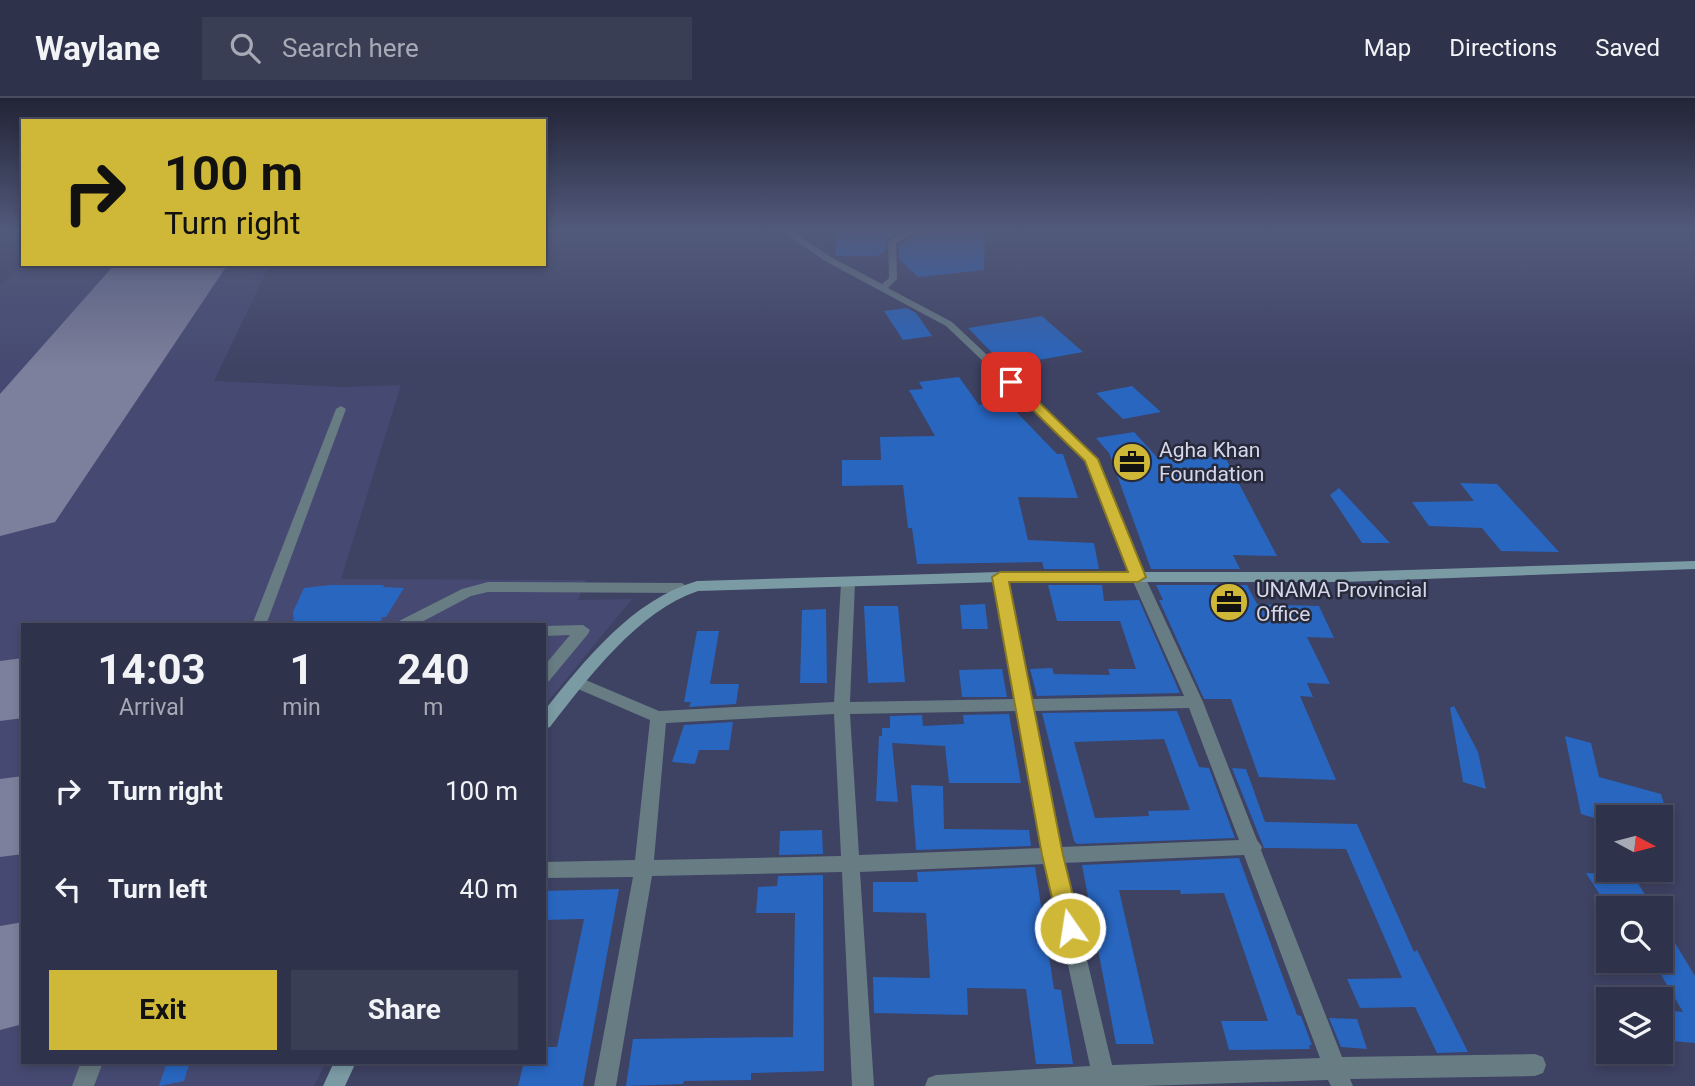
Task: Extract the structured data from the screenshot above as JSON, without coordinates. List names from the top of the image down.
{
  "places": {
    "office": ["Agha Khan Foundation", "UNAMA Provincial Office"]
  },
  "north": "right",
  "page": {
    "header": "Waylane",
    "search": "Search here",
    "nav": ["Map", "Directions", "Saved"],
    "turn": ["100 m", "Turn right"],
    "eta": [
      "14:03",
      "Arrival",
      "1",
      "min",
      "240",
      "m"
    ],
    "list": [
      {
        "name": "Turn right",
        "value": "100 m"
      },
      {
        "name": "Turn left",
        "value": "40 m"
      }
    ],
    "buttons": ["Exit", "Share"]
  }
}
